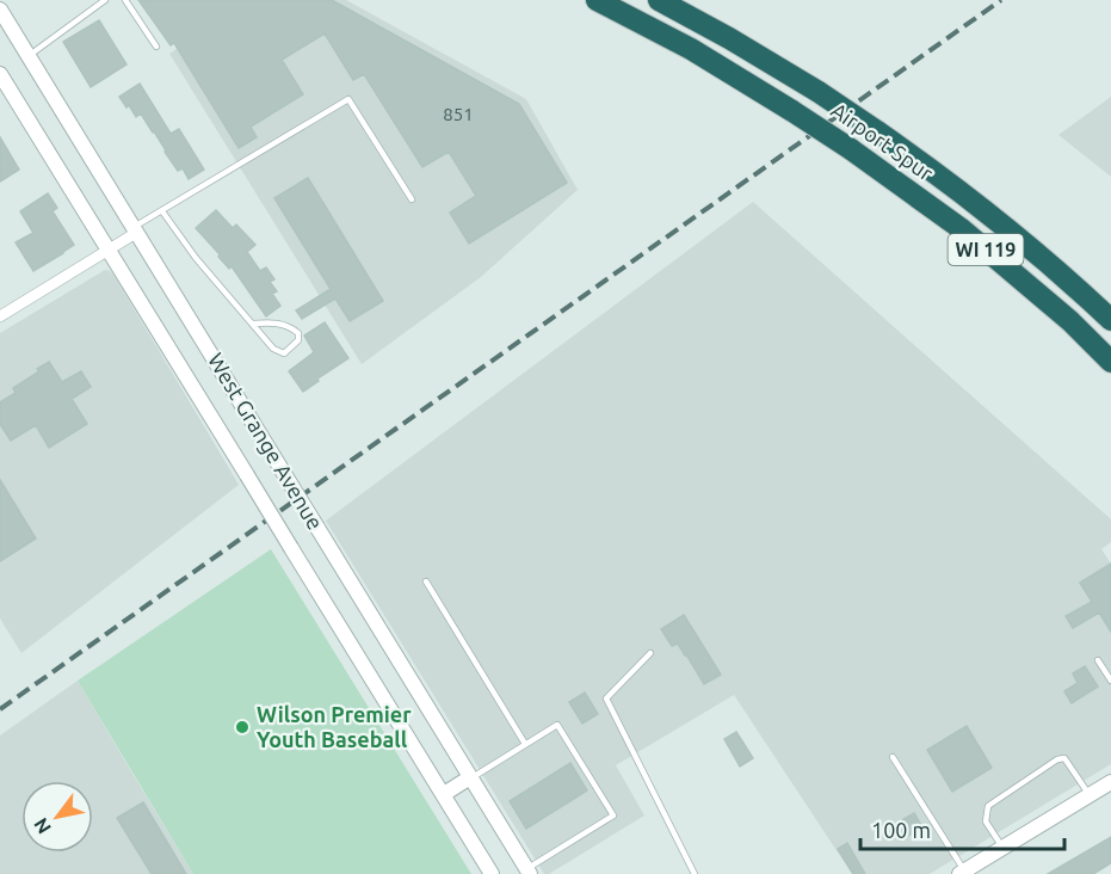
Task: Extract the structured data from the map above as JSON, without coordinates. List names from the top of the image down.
{
  "streets": {
    "highway": ["Airport Spur", "WI 119"],
    "street": ["West Grange Avenue"]
  },
  "places": ["Wilson Premier Youth Baseball"],
  "house_numbers": ["851"],
  "scale_bar": "100 m",
  "north": "bottom left"
}
